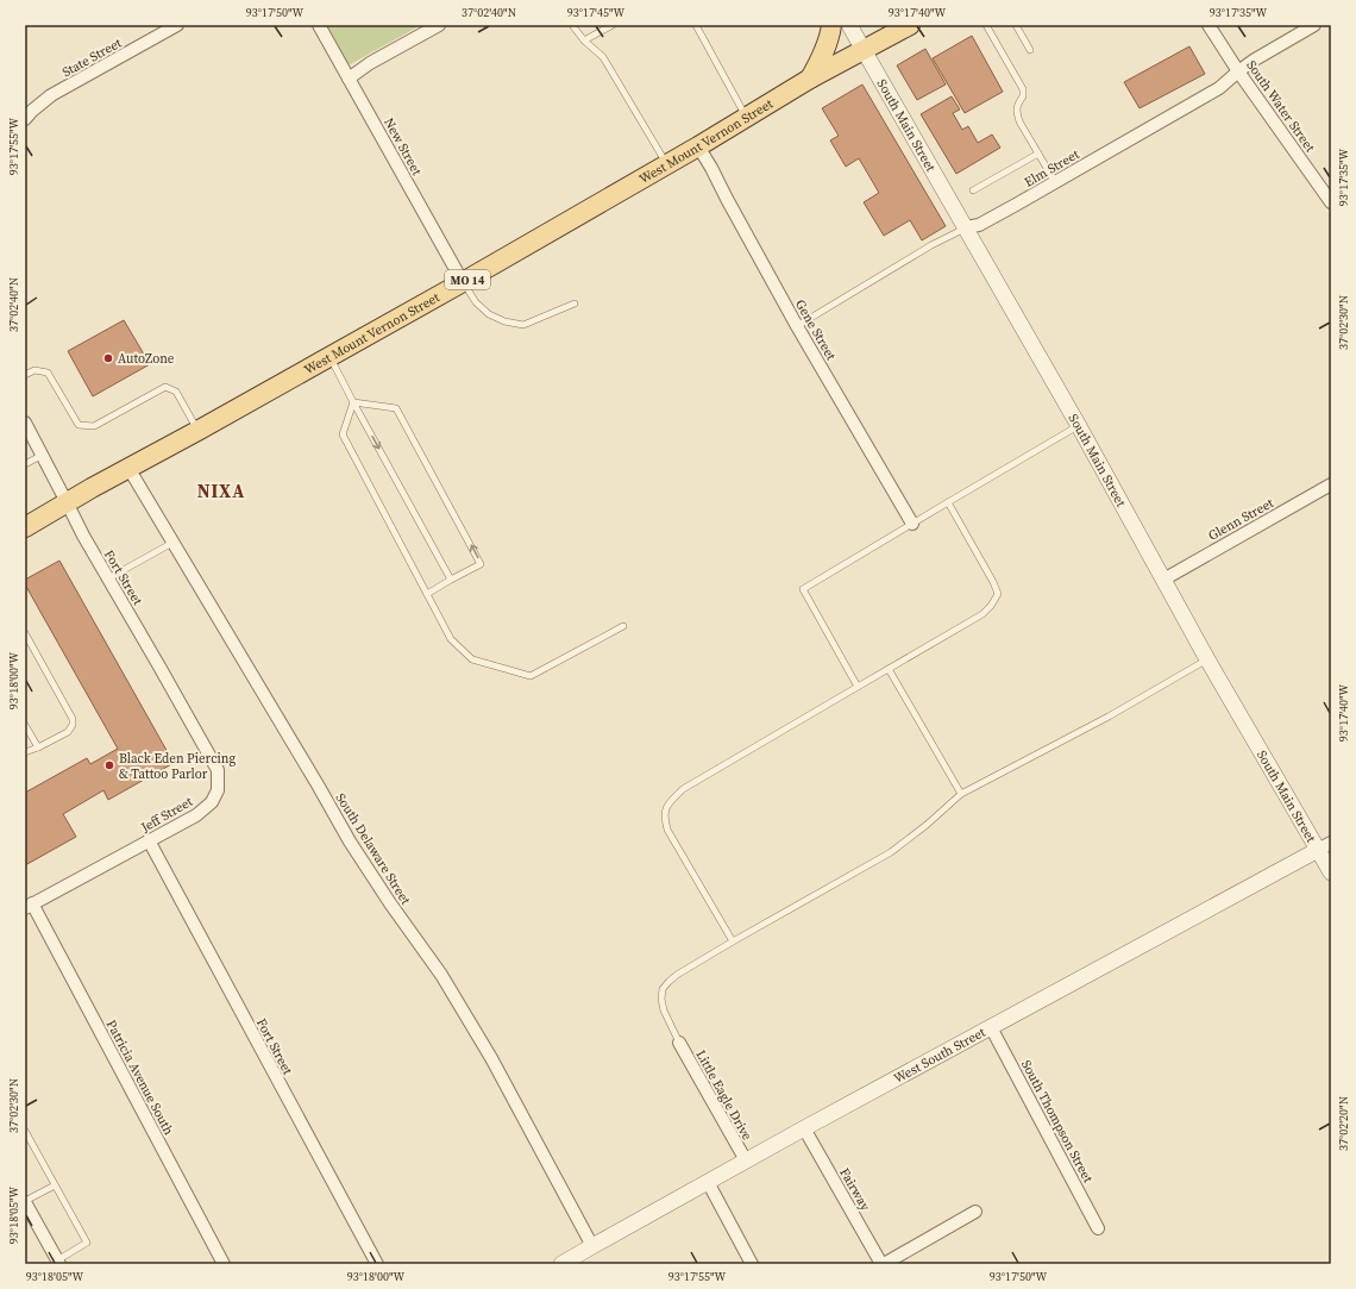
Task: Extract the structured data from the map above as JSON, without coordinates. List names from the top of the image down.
{
  "streets": {
    "main road": ["West Mount Vernon Street", "MO 14"],
    "street": [
      "State Street",
      "South Water Street",
      "South Main Street",
      "New Street",
      "Elm Street",
      "Gene Street",
      "Glenn Street",
      "Fort Street",
      "Jeff Street",
      "South Delaware Street",
      "West South Street",
      "Patricia Avenue South",
      "Little Eagle Drive",
      "South Thompson Street",
      "Fairway"
    ]
  },
  "crossings": [
    ["South Water Street", "Elm Street"],
    ["South Main Street", "West Mount Vernon Street"],
    ["South Main Street", "Elm Street"],
    ["South Main Street", "MO 14"],
    ["South Main Street", "Glenn Street"],
    ["South Main Street", "West South Street"],
    ["West Mount Vernon Street", "New Street"],
    ["West Mount Vernon Street", "MO 14"],
    ["West Mount Vernon Street", "Gene Street"],
    ["West Mount Vernon Street", "Fort Street"],
    ["West Mount Vernon Street", "South Delaware Street"],
    ["Elm Street", "Gene Street"],
    ["Fort Street", "Jeff Street"],
    ["Jeff Street", "Patricia Avenue South"],
    ["South Delaware Street", "West South Street"],
    ["West South Street", "Little Eagle Drive"],
    ["West South Street", "South Thompson Street"],
    ["West South Street", "Fairway"]
  ],
  "districts": ["NIXA"],
  "places": ["AutoZone", "Black Eden Piercing & Tattoo Parlor"],
  "coordinates": [
    "93°17'50\"W",
    "37°02'40\"N",
    "93°17'45\"W",
    "93°17'40\"W",
    "93°17'35\"W",
    "93°17'55\"W",
    "37°02'30\"N",
    "93°18'00\"W",
    "37°02'20\"N",
    "93°18'05\"W"
  ]
}
